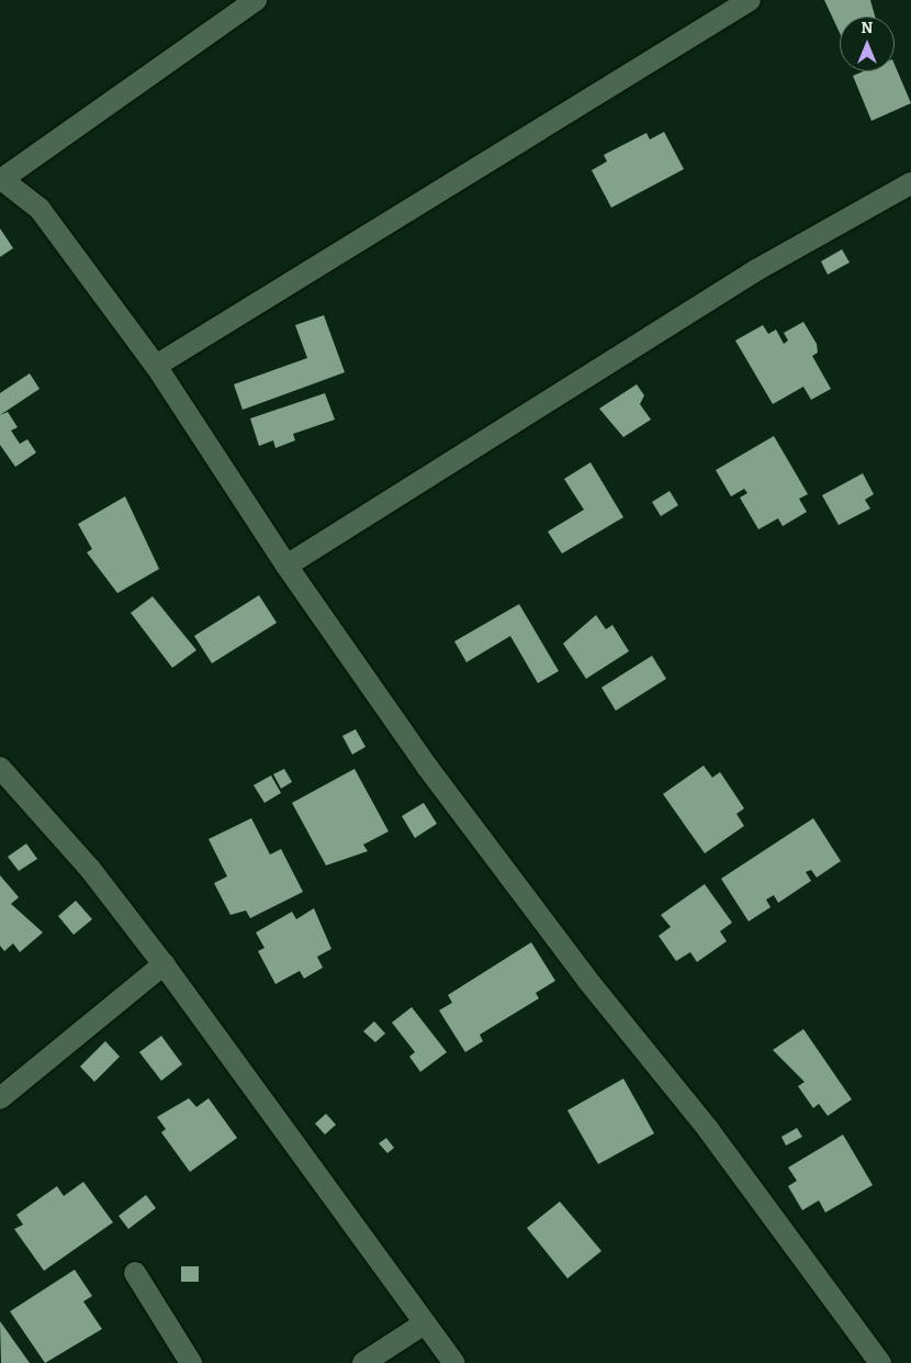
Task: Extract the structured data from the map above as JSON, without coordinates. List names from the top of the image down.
{
  "north": "top"
}
